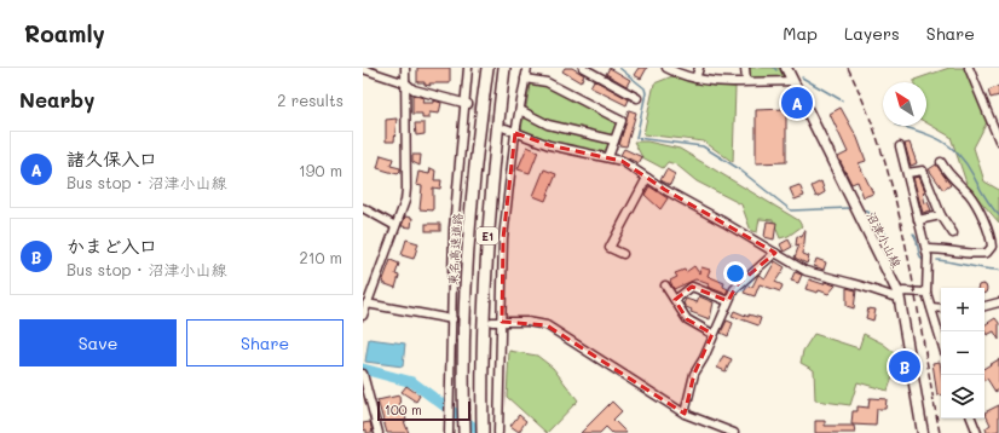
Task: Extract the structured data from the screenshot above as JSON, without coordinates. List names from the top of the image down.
{
  "streets": {
    "highway": ["E1", "東名高速道路"],
    "main road": ["沼津小山線"]
  },
  "scale_bar": "100 m",
  "north": "top left",
  "page": {
    "header": "Roamly",
    "nav": ["Map", "Layers", "Share"],
    "heading": ["Nearby", "2 results"],
    "pins": ["A", "B"],
    "list": [
      {
        "mark": "A",
        "name": "諸久保入口",
        "note": "Bus stop · 沼津小山線",
        "value": "190 m"
      },
      {
        "mark": "B",
        "name": "かまど入口",
        "note": "Bus stop · 沼津小山線",
        "value": "210 m"
      }
    ],
    "map_buttons": ["+", "−"],
    "buttons": ["Save", "Share"],
    "scale": "100 m"
  }
}
